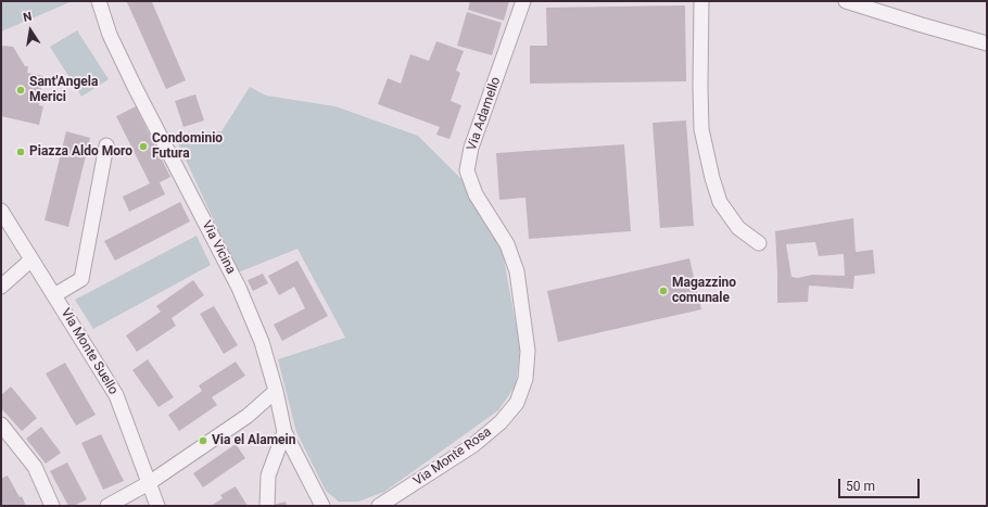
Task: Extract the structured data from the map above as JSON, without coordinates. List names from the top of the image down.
{
  "streets": {
    "street": [
      "Via Adamello",
      "Via Vicina",
      "Via Monte Suello",
      "Via Monte Rosa"
    ]
  },
  "crossings": [
    ["Via Adamello", "Via Monte Rosa"]
  ],
  "places": [
    "Sant'Angela Merici",
    "Condominio Futura",
    "Piazza Aldo Moro",
    "Magazzino comunale",
    "Via el Alamein"
  ],
  "scale_bar": "50 m",
  "north": "top"
}
